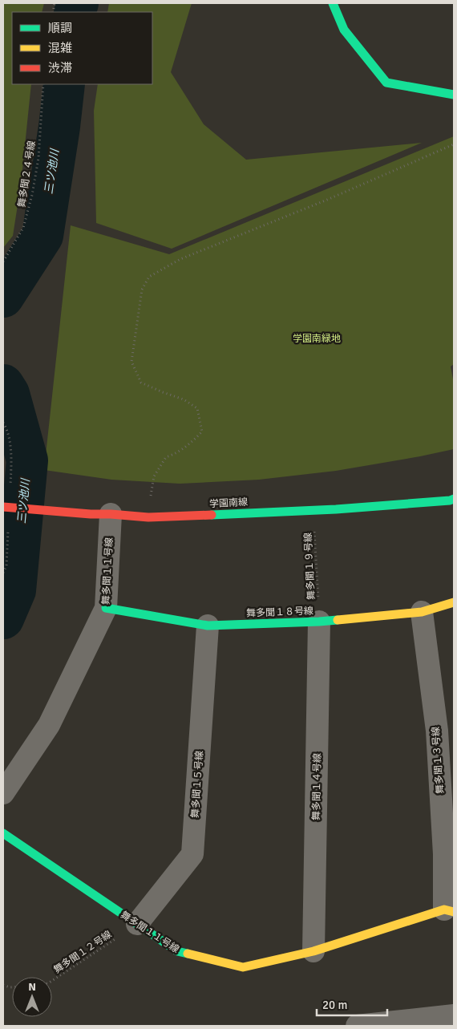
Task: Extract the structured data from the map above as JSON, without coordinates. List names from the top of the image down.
{
  "streets": {
    "street": [
      "学園南線",
      "舞多聞１１号線",
      "舞多聞１８号線",
      "舞多聞１３号線",
      "舞多聞１５号線",
      "舞多聞１４号線"
    ],
    "path": ["舞多聞２４号線", "舞多聞１９号線", "舞多聞１２号線"]
  },
  "crossings": [
    ["学園南線", "舞多聞１９号線"],
    ["学園南線", "舞多聞１１号線"],
    ["舞多聞１９号線", "舞多聞１８号線"],
    ["舞多聞１９号線", "舞多聞１４号線"],
    ["舞多聞１１号線", "舞多聞１８号線"],
    ["舞多聞１１号線", "舞多聞１３号線"],
    ["舞多聞１１号線", "舞多聞１５号線"],
    ["舞多聞１１号線", "舞多聞１４号線"],
    ["舞多聞１１号線", "舞多聞１２号線"],
    ["舞多聞１８号線", "舞多聞１３号線"],
    ["舞多聞１８号線", "舞多聞１５号線"],
    ["舞多聞１８号線", "舞多聞１４号線"],
    ["舞多聞１５号線", "舞多聞１２号線"]
  ],
  "water": ["三ツ池川"],
  "parks": ["学園南緑地"],
  "legend": ["順調", "混雑", "渋滞"],
  "scale_bar": "20 m",
  "north": "top"
}
